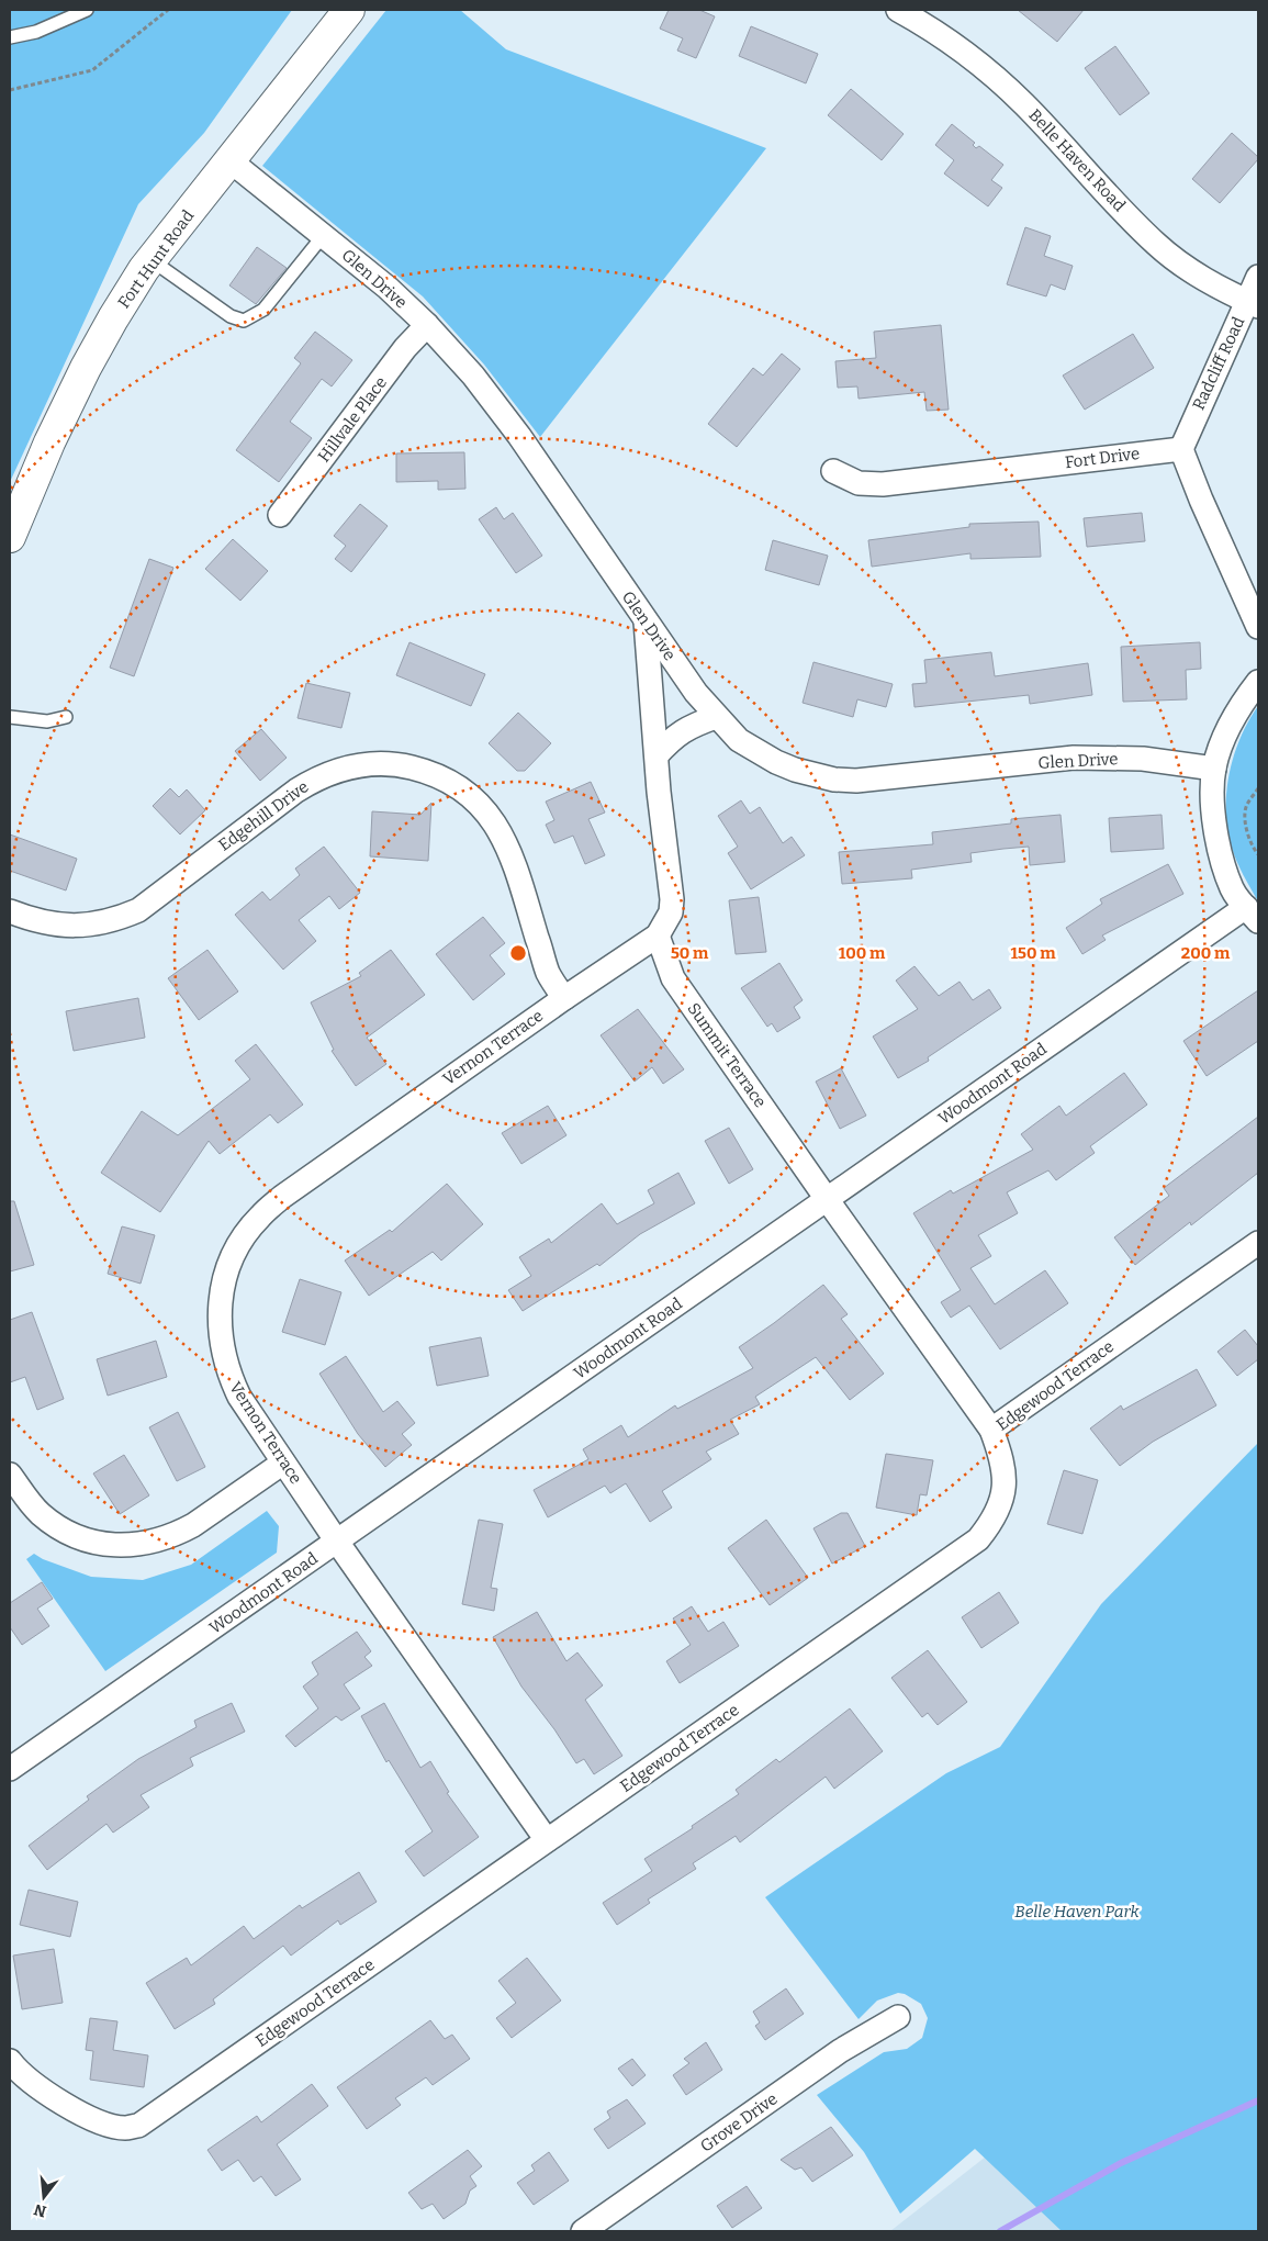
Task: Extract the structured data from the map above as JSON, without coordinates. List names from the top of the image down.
{
  "streets": {
    "main road": ["Fort Hunt Road"],
    "street": [
      "Belle Haven Road",
      "Glen Drive",
      "Radcliff Road",
      "Hillvale Place",
      "Fort Drive",
      "Edgehill Drive",
      "Vernon Terrace",
      "Summit Terrace",
      "Woodmont Road",
      "Edgewood Terrace",
      "Grove Drive"
    ]
  },
  "crossings": [
    ["Belle Haven Road", "Radcliff Road"],
    ["Fort Hunt Road", "Glen Drive"],
    ["Glen Drive", "Hillvale Place"],
    ["Radcliff Road", "Fort Drive"],
    ["Edgehill Drive", "Vernon Terrace"],
    ["Vernon Terrace", "Summit Terrace"],
    ["Vernon Terrace", "Woodmont Road"],
    ["Vernon Terrace", "Edgewood Terrace"],
    ["Summit Terrace", "Woodmont Road"],
    ["Summit Terrace", "Edgewood Terrace"]
  ],
  "parks": ["Belle Haven Park"],
  "north": "bottom",
  "rings": [
    "50 m",
    "100 m",
    "150 m",
    "200 m"
  ]
}
